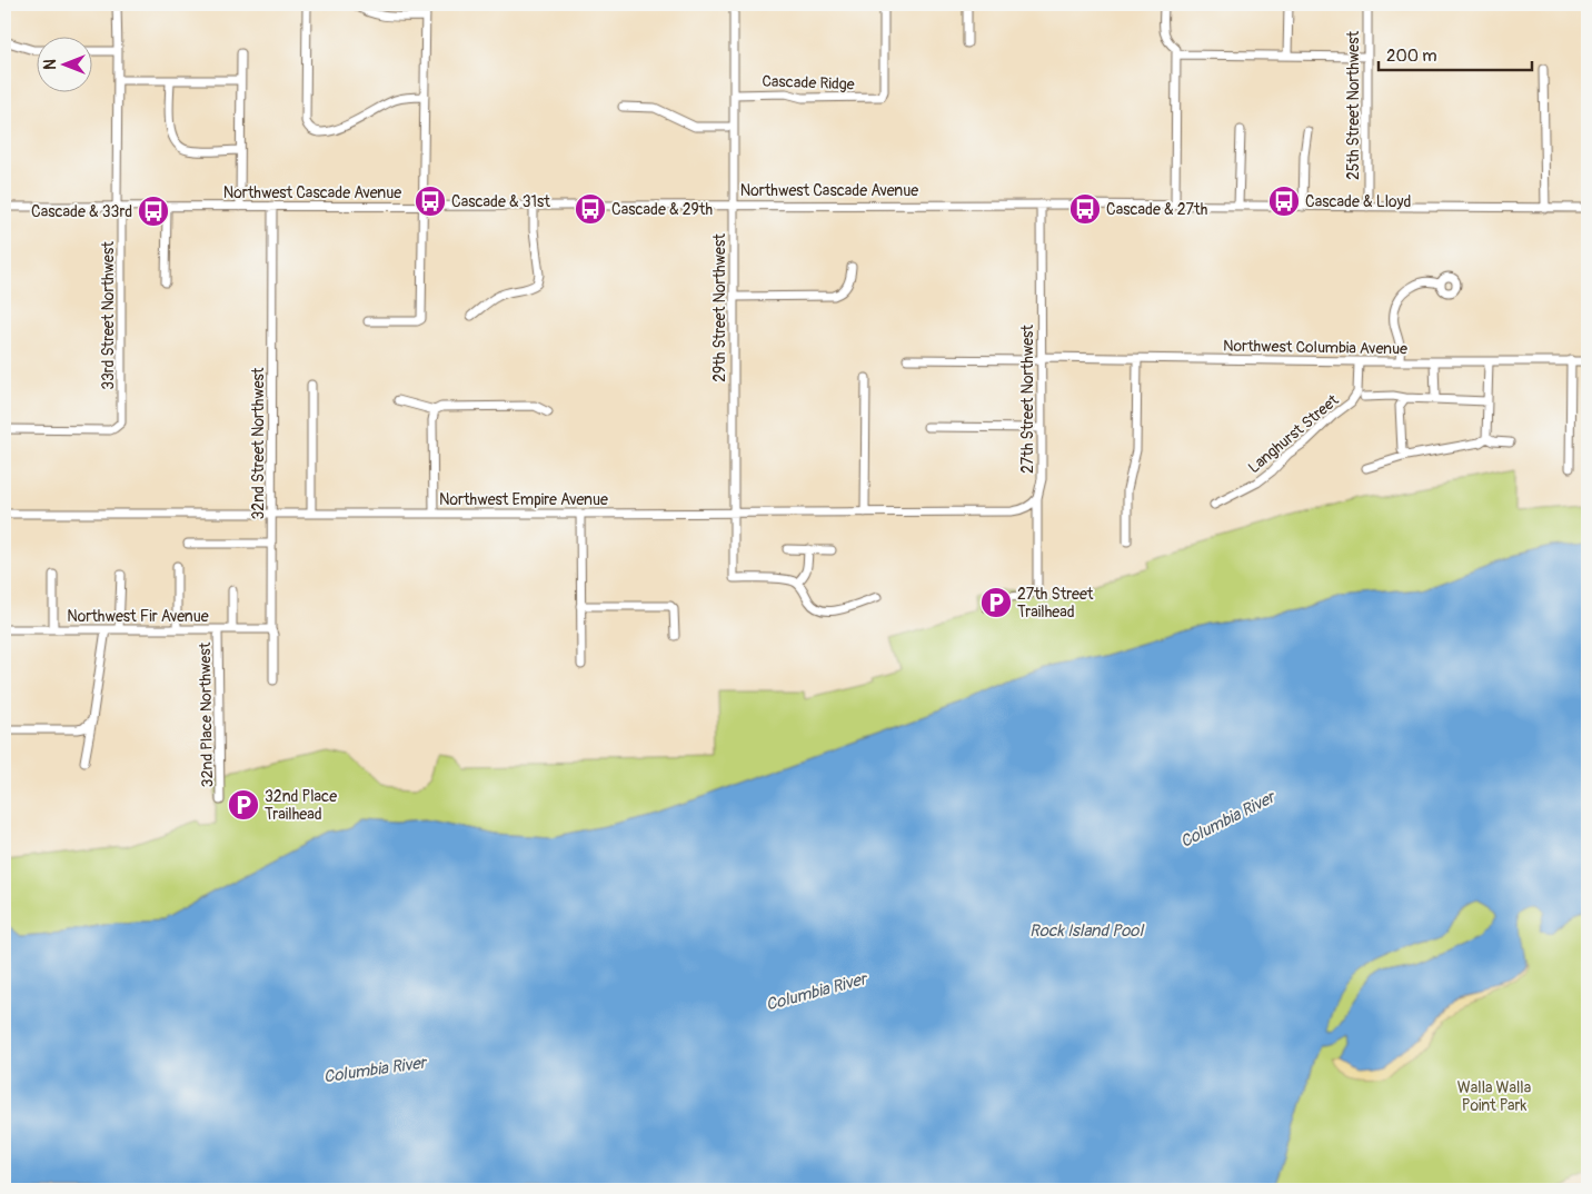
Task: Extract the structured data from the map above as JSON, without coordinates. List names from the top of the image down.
{
  "streets": {
    "street": [
      "Cascade Ridge",
      "25th Street Northwest",
      "Northwest Cascade Avenue",
      "29th Street Northwest",
      "33rd Street Northwest",
      "Northwest Columbia Avenue",
      "27th Street Northwest",
      "Langhurst Street",
      "32nd Street Northwest",
      "Northwest Empire Avenue",
      "Northwest Fir Avenue",
      "32nd Place Northwest"
    ]
  },
  "crossings": [
    ["Cascade Ridge", "29th Street Northwest"],
    ["25th Street Northwest", "Northwest Cascade Avenue"],
    ["Northwest Cascade Avenue", "29th Street Northwest"],
    ["Northwest Cascade Avenue", "33rd Street Northwest"],
    ["Northwest Cascade Avenue", "27th Street Northwest"],
    ["Northwest Cascade Avenue", "32nd Street Northwest"],
    ["29th Street Northwest", "Northwest Empire Avenue"],
    ["Northwest Columbia Avenue", "27th Street Northwest"],
    ["Northwest Columbia Avenue", "Langhurst Street"],
    ["27th Street Northwest", "Northwest Empire Avenue"],
    ["32nd Street Northwest", "Northwest Empire Avenue"],
    ["32nd Street Northwest", "Northwest Fir Avenue"],
    ["Northwest Fir Avenue", "32nd Place Northwest"]
  ],
  "water": ["Columbia River", "Rock Island Pool"],
  "parks": ["Walla Walla Point Park"],
  "places": {
    "bus stop": [
      "Cascade & 31st",
      "Cascade & Lloyd",
      "Cascade & 29th",
      "Cascade & 27th",
      "Cascade & 33rd"
    ],
    "parking": ["27th Street Trailhead", "32nd Place Trailhead"]
  },
  "scale_bar": "200 m",
  "north": "left"
}
